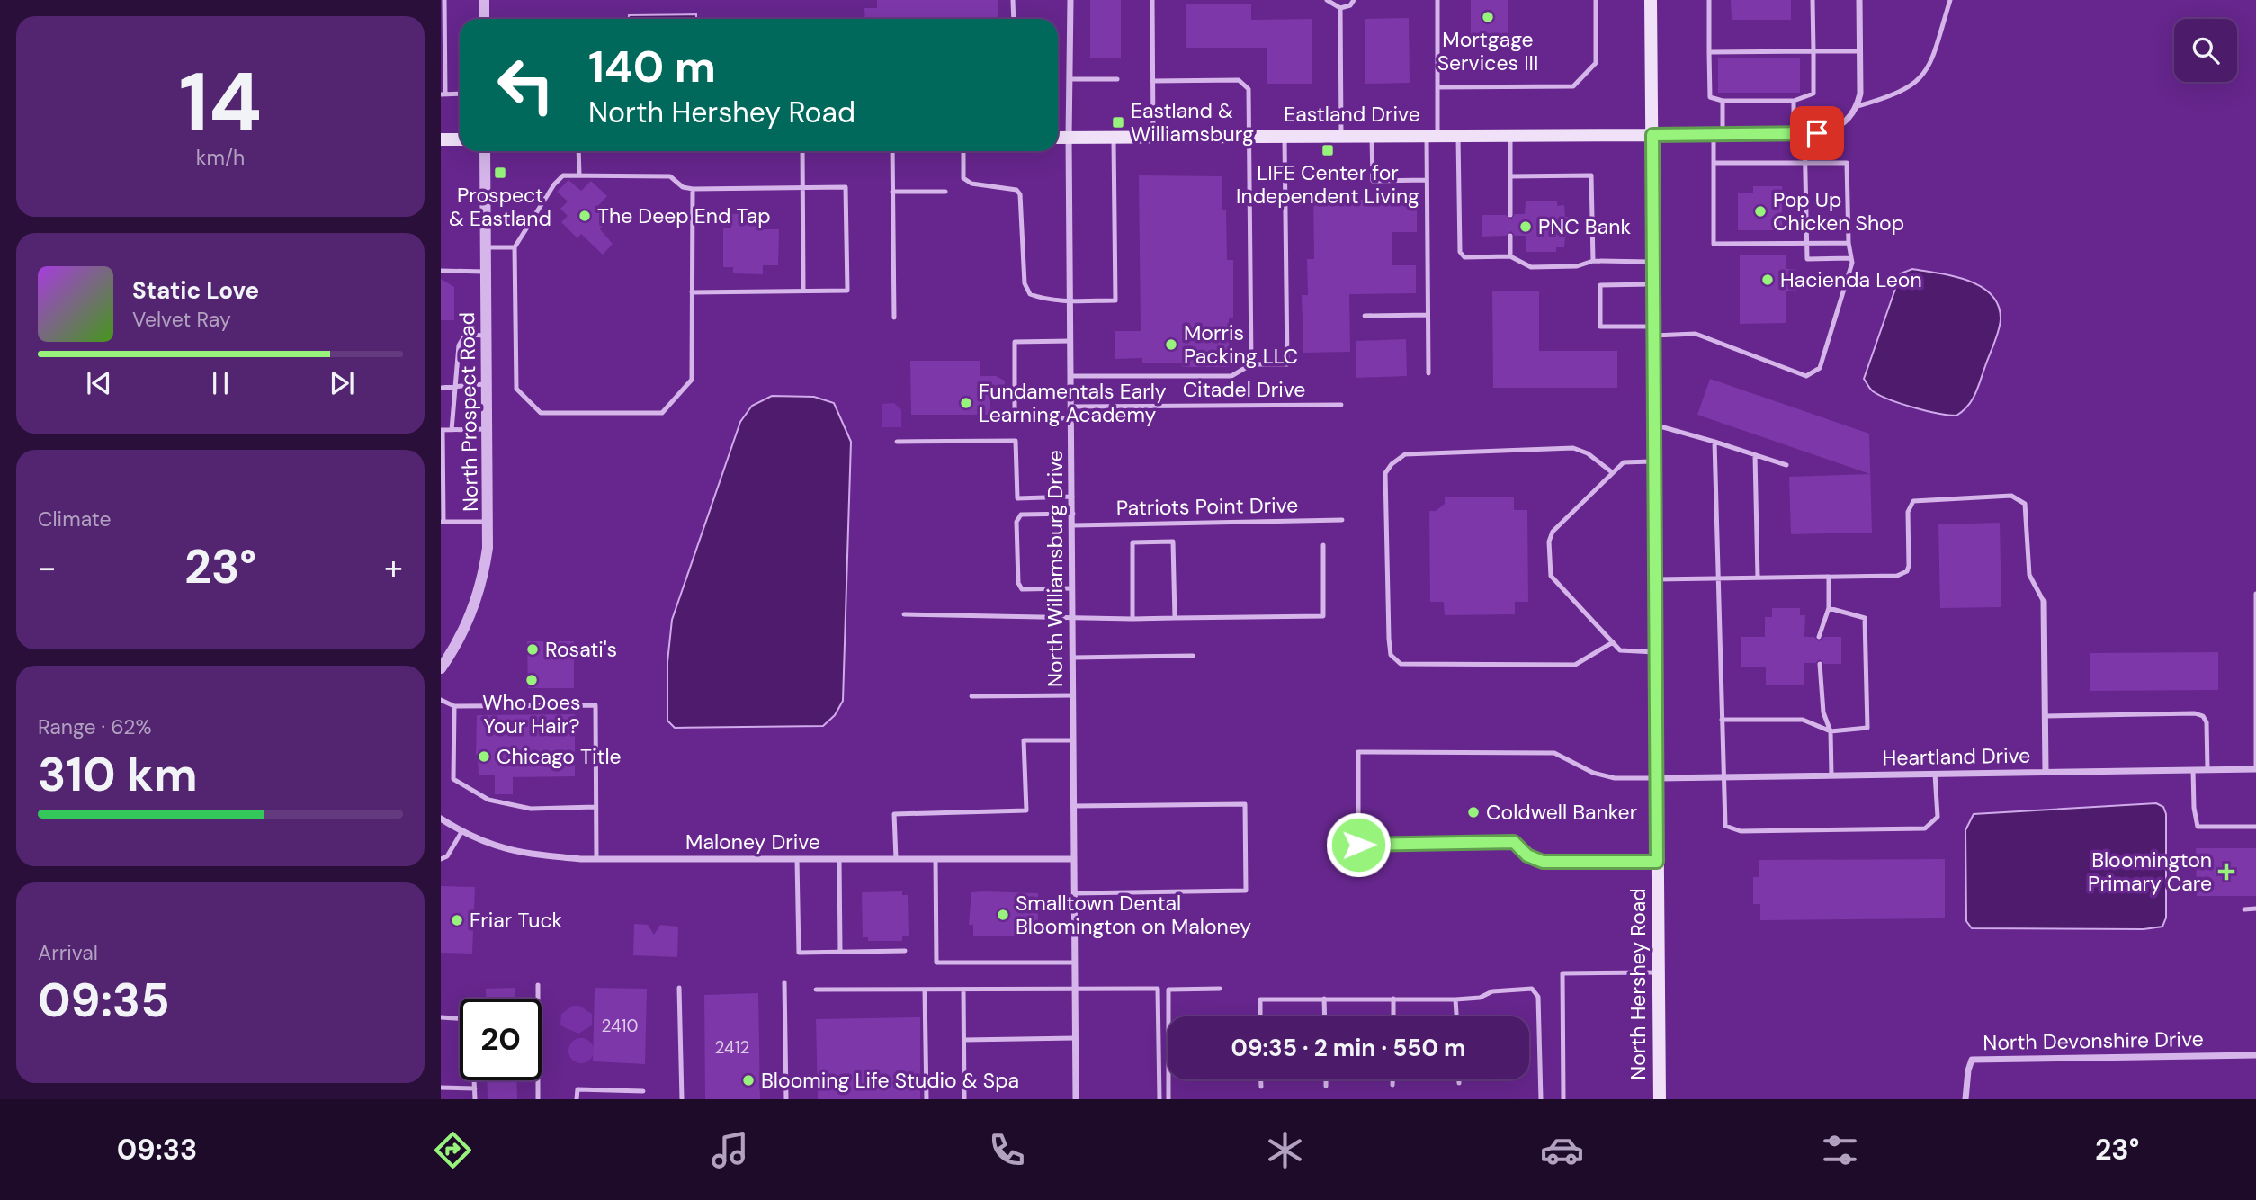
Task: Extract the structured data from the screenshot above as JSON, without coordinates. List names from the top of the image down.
{
  "streets": {
    "main road": ["Eastland Drive", "North Hershey Road"],
    "street": [
      "North Prospect Road",
      "North Williamsburg Drive",
      "Heartland Drive",
      "Maloney Drive",
      "North Devonshire Drive"
    ],
    "lane": ["Citadel Drive", "Patriots Point Drive"]
  },
  "crossings": [
    ["Eastland Drive", "North Williamsburg Drive"],
    ["Eastland Drive", "North Hershey Road"],
    ["Citadel Drive", "North Williamsburg Drive"],
    ["Patriots Point Drive", "North Williamsburg Drive"],
    ["North Williamsburg Drive", "Maloney Drive"],
    ["Heartland Drive", "North Hershey Road"]
  ],
  "places": {
    "other": [
      "Mortgage Services III",
      "Pop Up Chicken Shop",
      "The Deep End Tap",
      "PNC Bank",
      "Hacienda Leon",
      "Morris Packing LLC",
      "Fundamentals Early Learning Academy",
      "Rosati's",
      "Who Does Your Hair?",
      "Chicago Title",
      "Coldwell Banker",
      "Smalltown Dental Bloomington on Maloney",
      "Friar Tuck",
      "Blooming Life Studio & Spa"
    ],
    "transit": ["Eastland & Williamsburg", "LIFE Center for Independent Living", "Prospect & Eastland"],
    "health": ["Bloomington Primary Care"]
  },
  "house_numbers": ["2410", "2412"],
  "page": {
    "tile": [
      ["14", "km/h"],
      "Climate",
      ["Range · 62%", "310 km"],
      ["Arrival", "09:35"]
    ],
    "turn": ["140 m", "North Hershey Road"],
    "song": ["Static Love", "Velvet Ray"],
    "heat": ["−", "23°", "+"],
    "limit": "20",
    "trip": "09:35 · 2 min · 550 m",
    "tabs": ["09:33", "23°"]
  }
}
